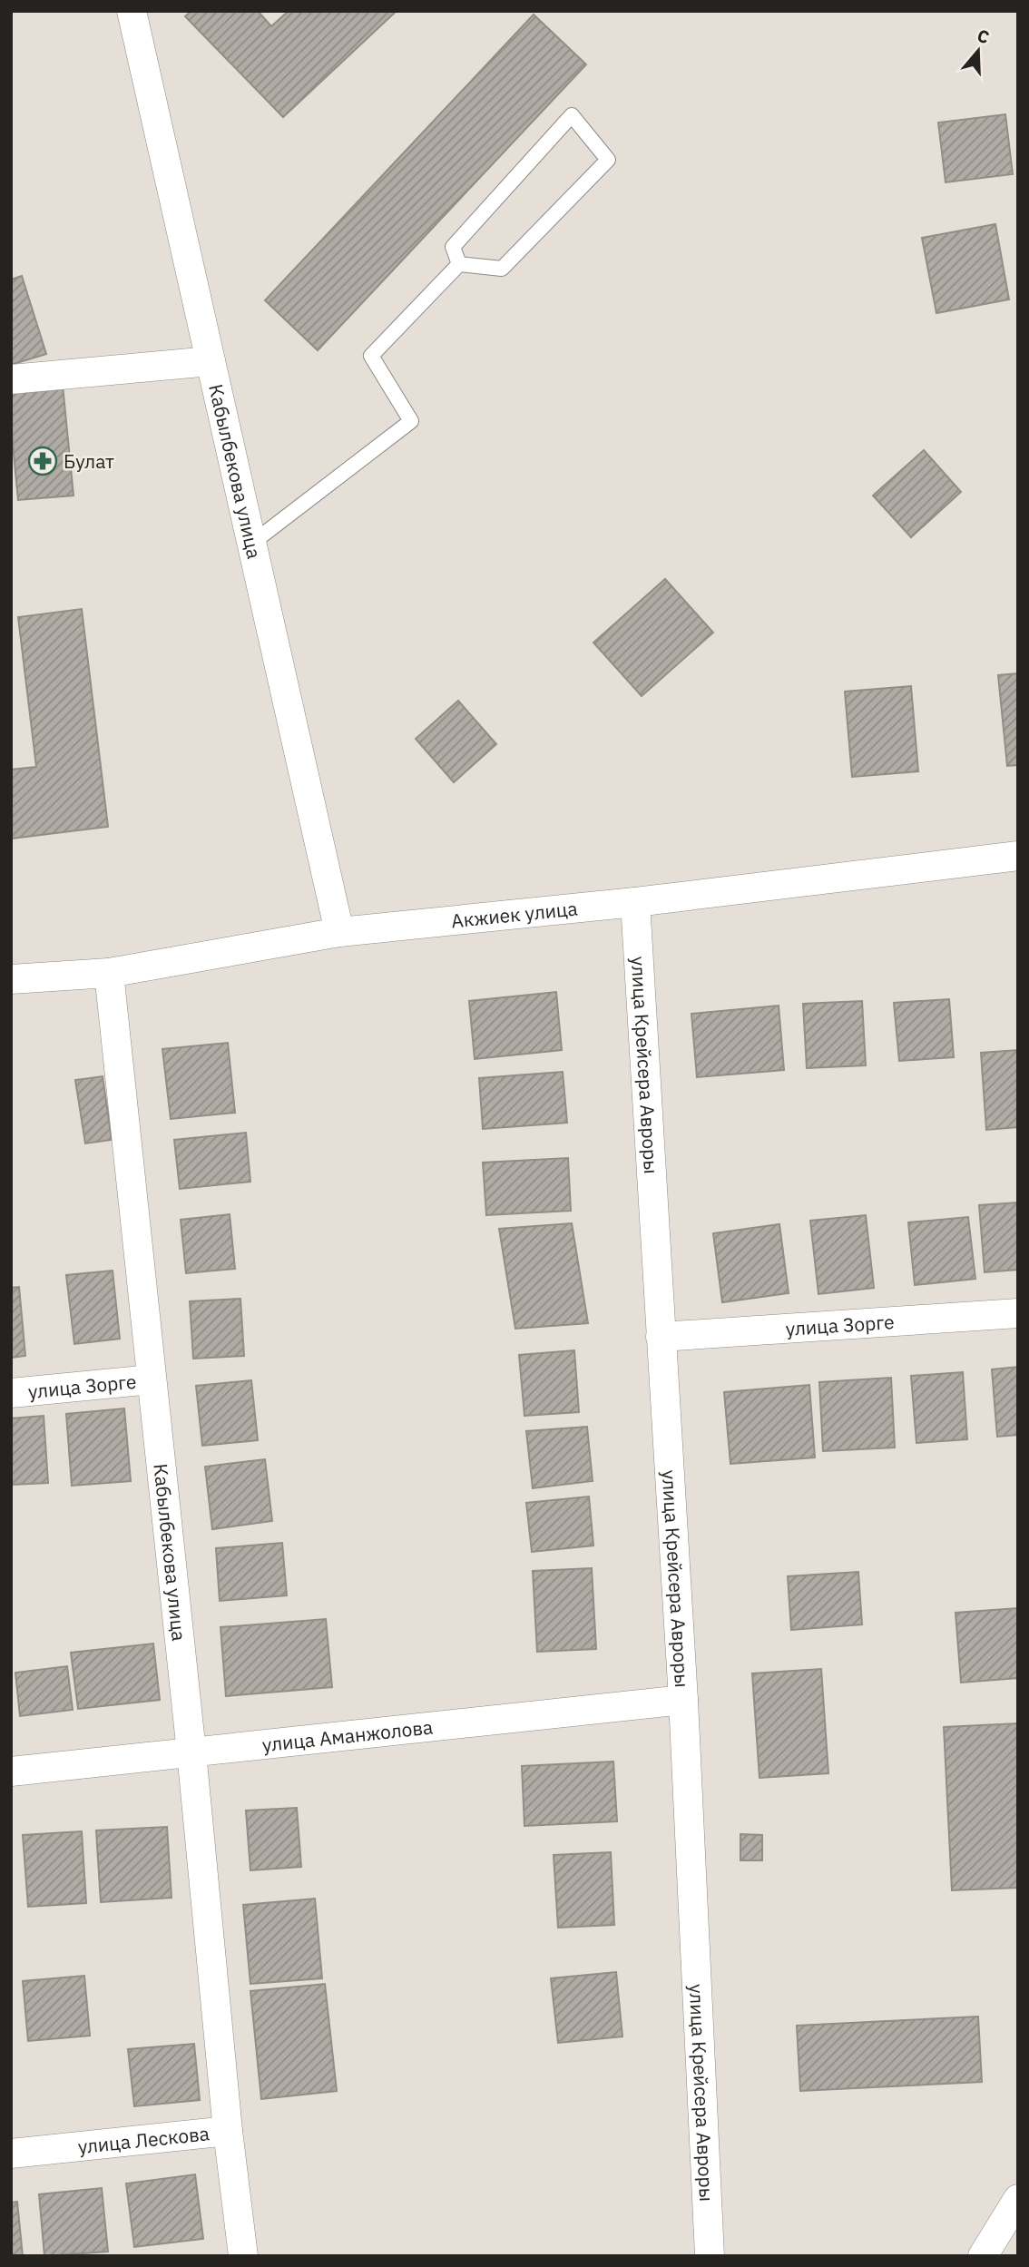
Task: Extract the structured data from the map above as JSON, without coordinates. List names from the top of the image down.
{
  "streets": {
    "street": [
      "Кабылбекова улица",
      "Акжиек улица",
      "улица Крейсера Авроры",
      "улица Зорге",
      "улица Аманжолова",
      "улица Лескова"
    ]
  },
  "crossings": [
    ["Кабылбекова улица", "Акжиек улица"],
    ["Кабылбекова улица", "улица Зорге"],
    ["Кабылбекова улица", "улица Аманжолова"],
    ["Кабылбекова улица", "улица Лескова"],
    ["Акжиек улица", "улица Крейсера Авроры"],
    ["улица Крейсера Авроры", "улица Зорге"],
    ["улица Крейсера Авроры", "улица Аманжолова"]
  ],
  "places": {
    "pharmacy": ["Булат"]
  },
  "north": "top"
}
